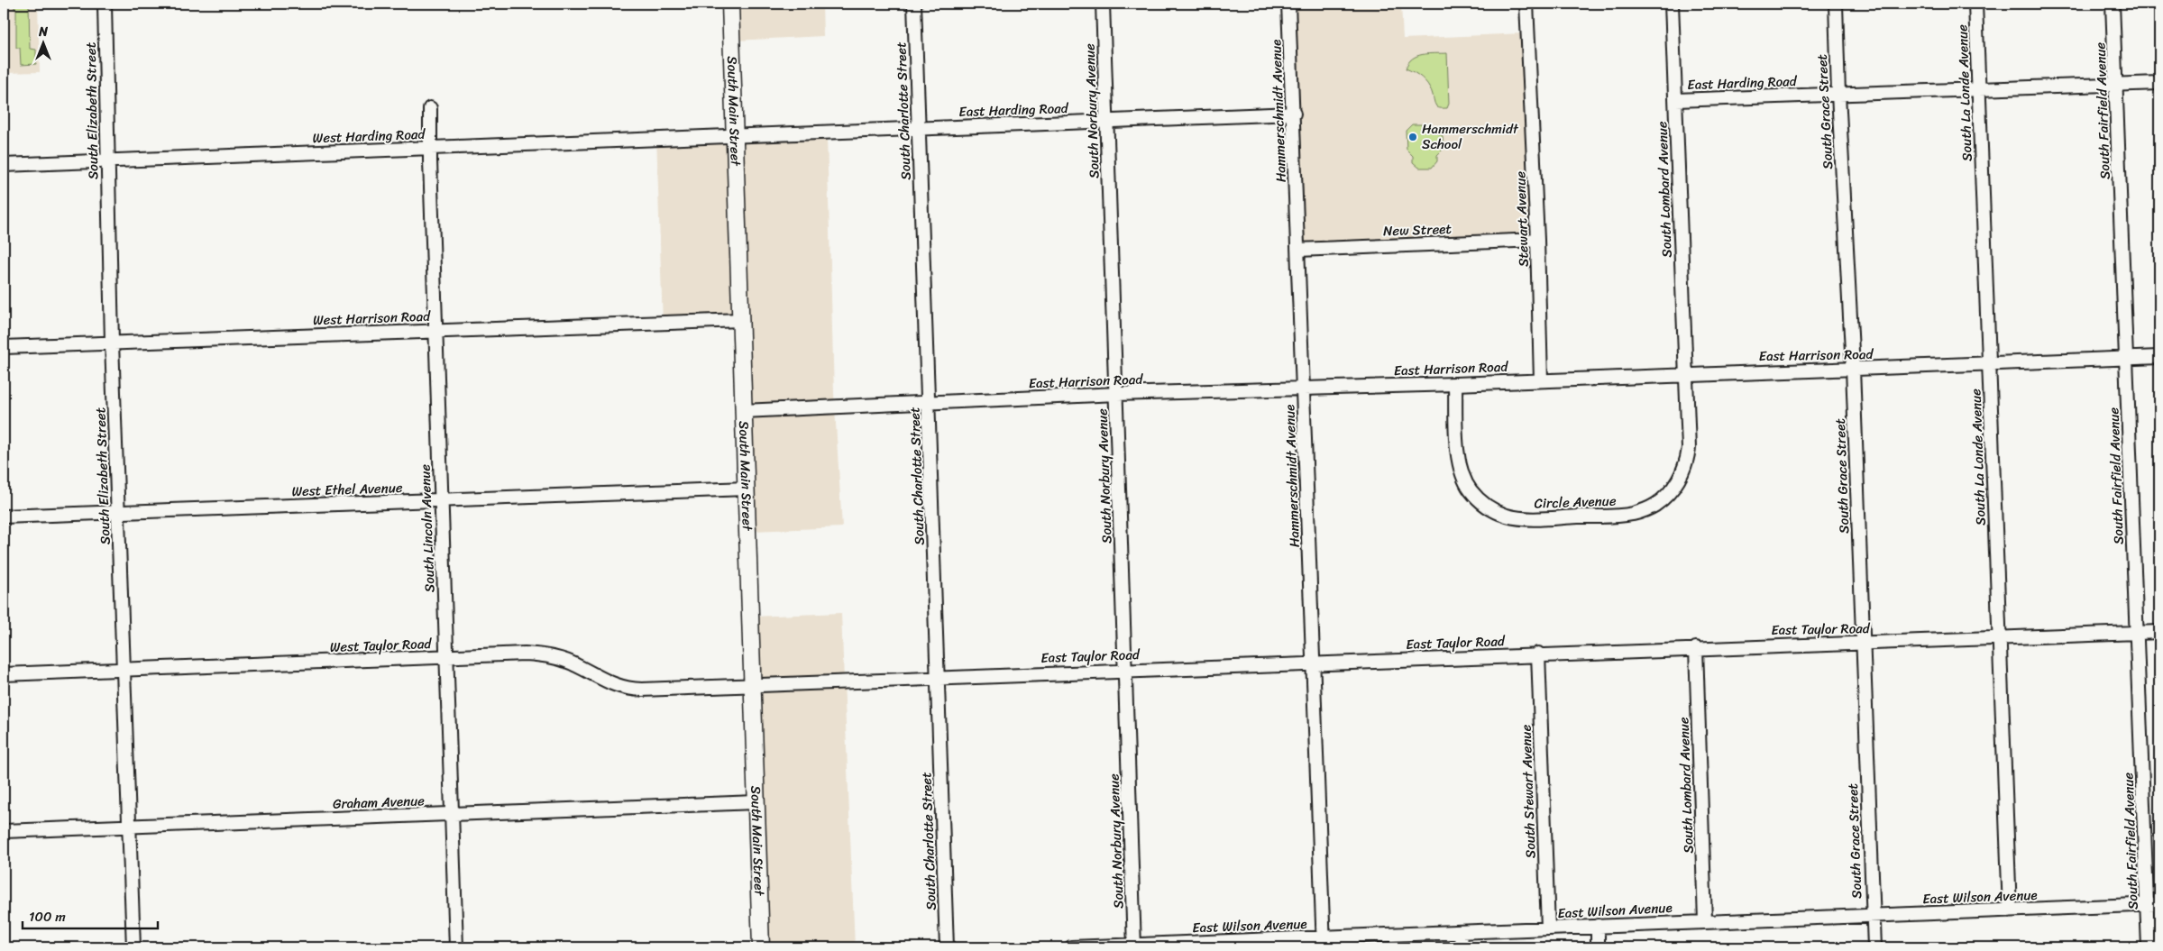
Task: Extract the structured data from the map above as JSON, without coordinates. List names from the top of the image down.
{
  "streets": {
    "main road": ["South Main Street"],
    "street": [
      "East Harding Road",
      "South La Londe Avenue",
      "South Elizabeth Street",
      "South Charlotte Street",
      "South Norbury Avenue",
      "Hammerschmidt Avenue",
      "South Fairfield Avenue",
      "South Grace Street",
      "West Harding Road",
      "South Lombard Avenue",
      "Stewart Avenue",
      "New Street",
      "West Harrison Road",
      "East Harrison Road",
      "West Ethel Avenue",
      "Circle Avenue",
      "South Lincoln Avenue",
      "East Taylor Road",
      "West Taylor Road",
      "South Stewart Avenue",
      "Graham Avenue",
      "East Wilson Avenue"
    ]
  },
  "crossings": [
    ["East Harding Road", "South La Londe Avenue"],
    ["East Harding Road", "South Main Street"],
    ["East Harding Road", "South Charlotte Street"],
    ["East Harding Road", "South Norbury Avenue"],
    ["East Harding Road", "Hammerschmidt Avenue"],
    ["East Harding Road", "South Fairfield Avenue"],
    ["East Harding Road", "South Grace Street"],
    ["East Harding Road", "West Harding Road"],
    ["East Harding Road", "South Lombard Avenue"],
    ["South La Londe Avenue", "East Harrison Road"],
    ["South La Londe Avenue", "East Taylor Road"],
    ["South La Londe Avenue", "East Wilson Avenue"],
    ["South Elizabeth Street", "West Harding Road"],
    ["South Elizabeth Street", "West Harrison Road"],
    ["South Elizabeth Street", "West Ethel Avenue"],
    ["South Elizabeth Street", "West Taylor Road"],
    ["South Elizabeth Street", "Graham Avenue"],
    ["South Main Street", "West Harding Road"],
    ["South Main Street", "West Harrison Road"],
    ["South Main Street", "East Harrison Road"],
    ["South Main Street", "West Ethel Avenue"],
    ["South Main Street", "East Taylor Road"],
    ["South Main Street", "West Taylor Road"],
    ["South Main Street", "Graham Avenue"],
    ["South Charlotte Street", "East Harrison Road"],
    ["South Charlotte Street", "East Taylor Road"],
    ["South Norbury Avenue", "East Harrison Road"],
    ["South Norbury Avenue", "East Taylor Road"],
    ["South Norbury Avenue", "East Wilson Avenue"],
    ["Hammerschmidt Avenue", "New Street"],
    ["Hammerschmidt Avenue", "East Harrison Road"],
    ["Hammerschmidt Avenue", "East Taylor Road"],
    ["Hammerschmidt Avenue", "East Wilson Avenue"],
    ["South Fairfield Avenue", "East Harrison Road"],
    ["South Fairfield Avenue", "East Taylor Road"],
    ["South Fairfield Avenue", "East Wilson Avenue"],
    ["South Grace Street", "East Harrison Road"],
    ["South Grace Street", "East Taylor Road"],
    ["South Grace Street", "East Wilson Avenue"],
    ["West Harding Road", "South Lincoln Avenue"],
    ["South Lombard Avenue", "East Harrison Road"],
    ["South Lombard Avenue", "Circle Avenue"],
    ["South Lombard Avenue", "East Taylor Road"],
    ["South Lombard Avenue", "East Wilson Avenue"],
    ["Stewart Avenue", "New Street"],
    ["Stewart Avenue", "East Harrison Road"],
    ["West Harrison Road", "South Lincoln Avenue"],
    ["East Harrison Road", "Circle Avenue"],
    ["West Ethel Avenue", "South Lincoln Avenue"],
    ["South Lincoln Avenue", "West Taylor Road"],
    ["South Lincoln Avenue", "Graham Avenue"],
    ["East Taylor Road", "West Taylor Road"],
    ["East Taylor Road", "South Stewart Avenue"],
    ["South Stewart Avenue", "East Wilson Avenue"]
  ],
  "places": ["Hammerschmidt School"],
  "scale_bar": "100 m",
  "north": "top"
}
